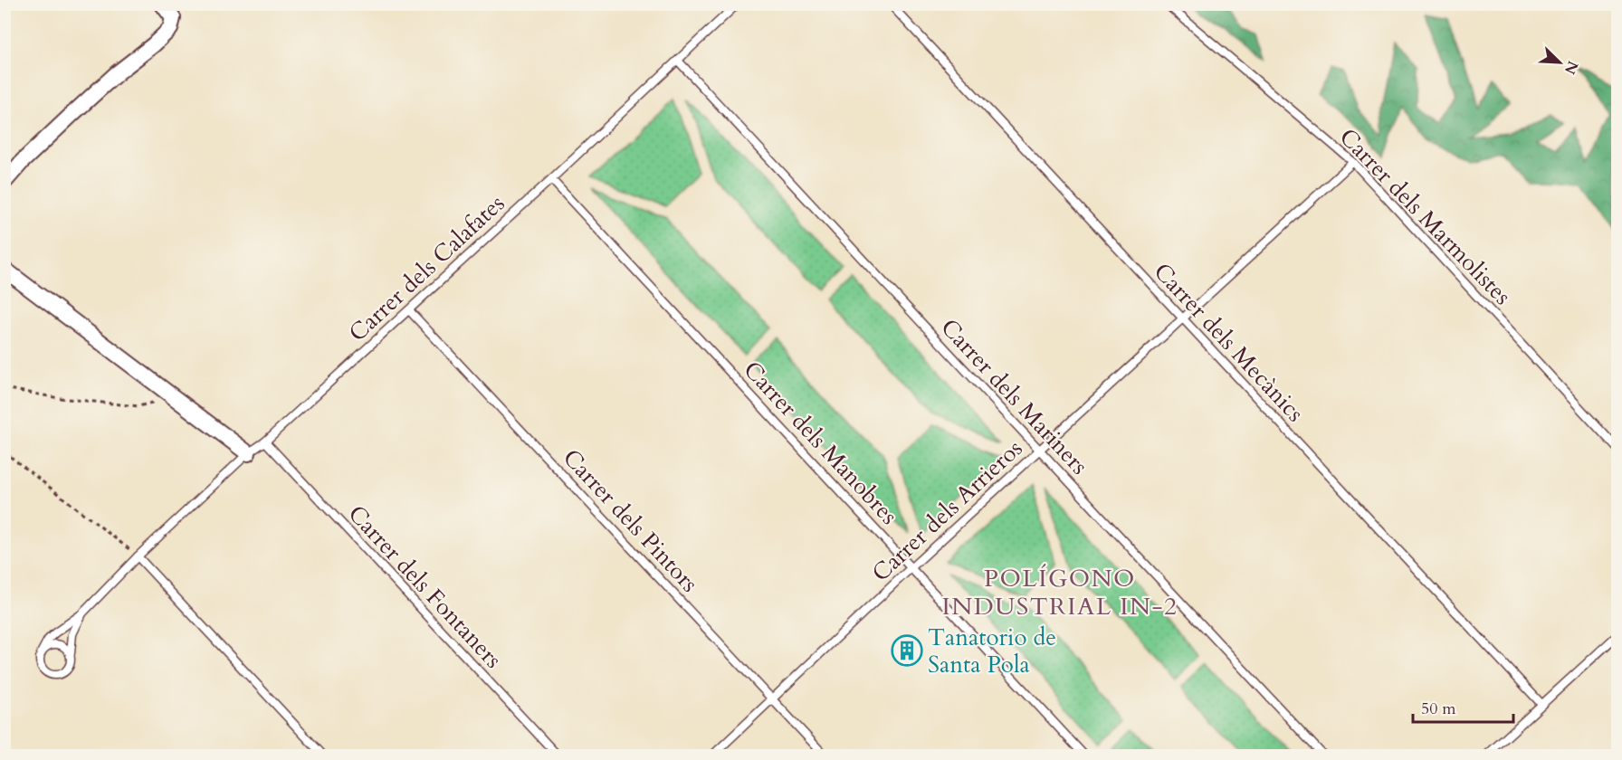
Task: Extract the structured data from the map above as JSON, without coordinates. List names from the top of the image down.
{
  "streets": {
    "lane": [
      "Carrer dels Marmolistes",
      "Carrer dels Calafates",
      "Carrer dels Mecànics",
      "Carrer dels Mariners",
      "Carrer dels Manobres",
      "Carrer dels Arrieros",
      "Carrer dels Pintors",
      "Carrer dels Fontaners"
    ]
  },
  "crossings": [
    ["Carrer dels Marmolistes", "Carrer dels Arrieros"],
    ["Carrer dels Calafates", "Carrer dels Mariners"],
    ["Carrer dels Calafates", "Carrer dels Manobres"],
    ["Carrer dels Calafates", "Carrer dels Pintors"],
    ["Carrer dels Calafates", "Carrer dels Fontaners"],
    ["Carrer dels Mecànics", "Carrer dels Arrieros"],
    ["Carrer dels Mariners", "Carrer dels Arrieros"],
    ["Carrer dels Manobres", "Carrer dels Arrieros"],
    ["Carrer dels Arrieros", "Carrer dels Pintors"]
  ],
  "districts": ["POLÍGONO INDUSTRIAL IN-2"],
  "places": {
    "building": ["Tanatorio de Santa Pola"]
  },
  "scale_bar": "50 m",
  "north": "bottom right"
}
